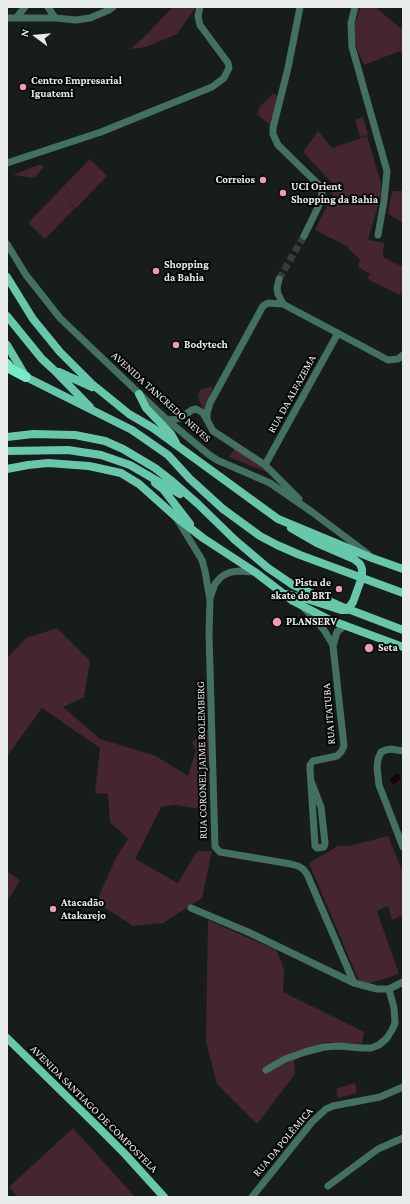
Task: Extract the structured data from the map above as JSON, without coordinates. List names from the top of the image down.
{
  "streets": {
    "main road": ["AVENIDA SANTIAGO DE COMPOSTELA"],
    "street": [
      "RUA DA ALFAZEMA",
      "AVENIDA TANCREDO NEVES",
      "RUA ITATUBA",
      "RUA CORONEL JAIME ROLEMBERG",
      "RUA DA POLÊMICA"
    ]
  },
  "places": [
    "Centro Empresarial Iguatemi",
    "Correios",
    "UCI Orient Shopping da Bahia",
    "Shopping da Bahia",
    "Bodytech",
    "Pista de skate do BRT",
    "PLANSERV",
    "Seta",
    "Atacadão Atakarejo"
  ],
  "north": "left"
}
